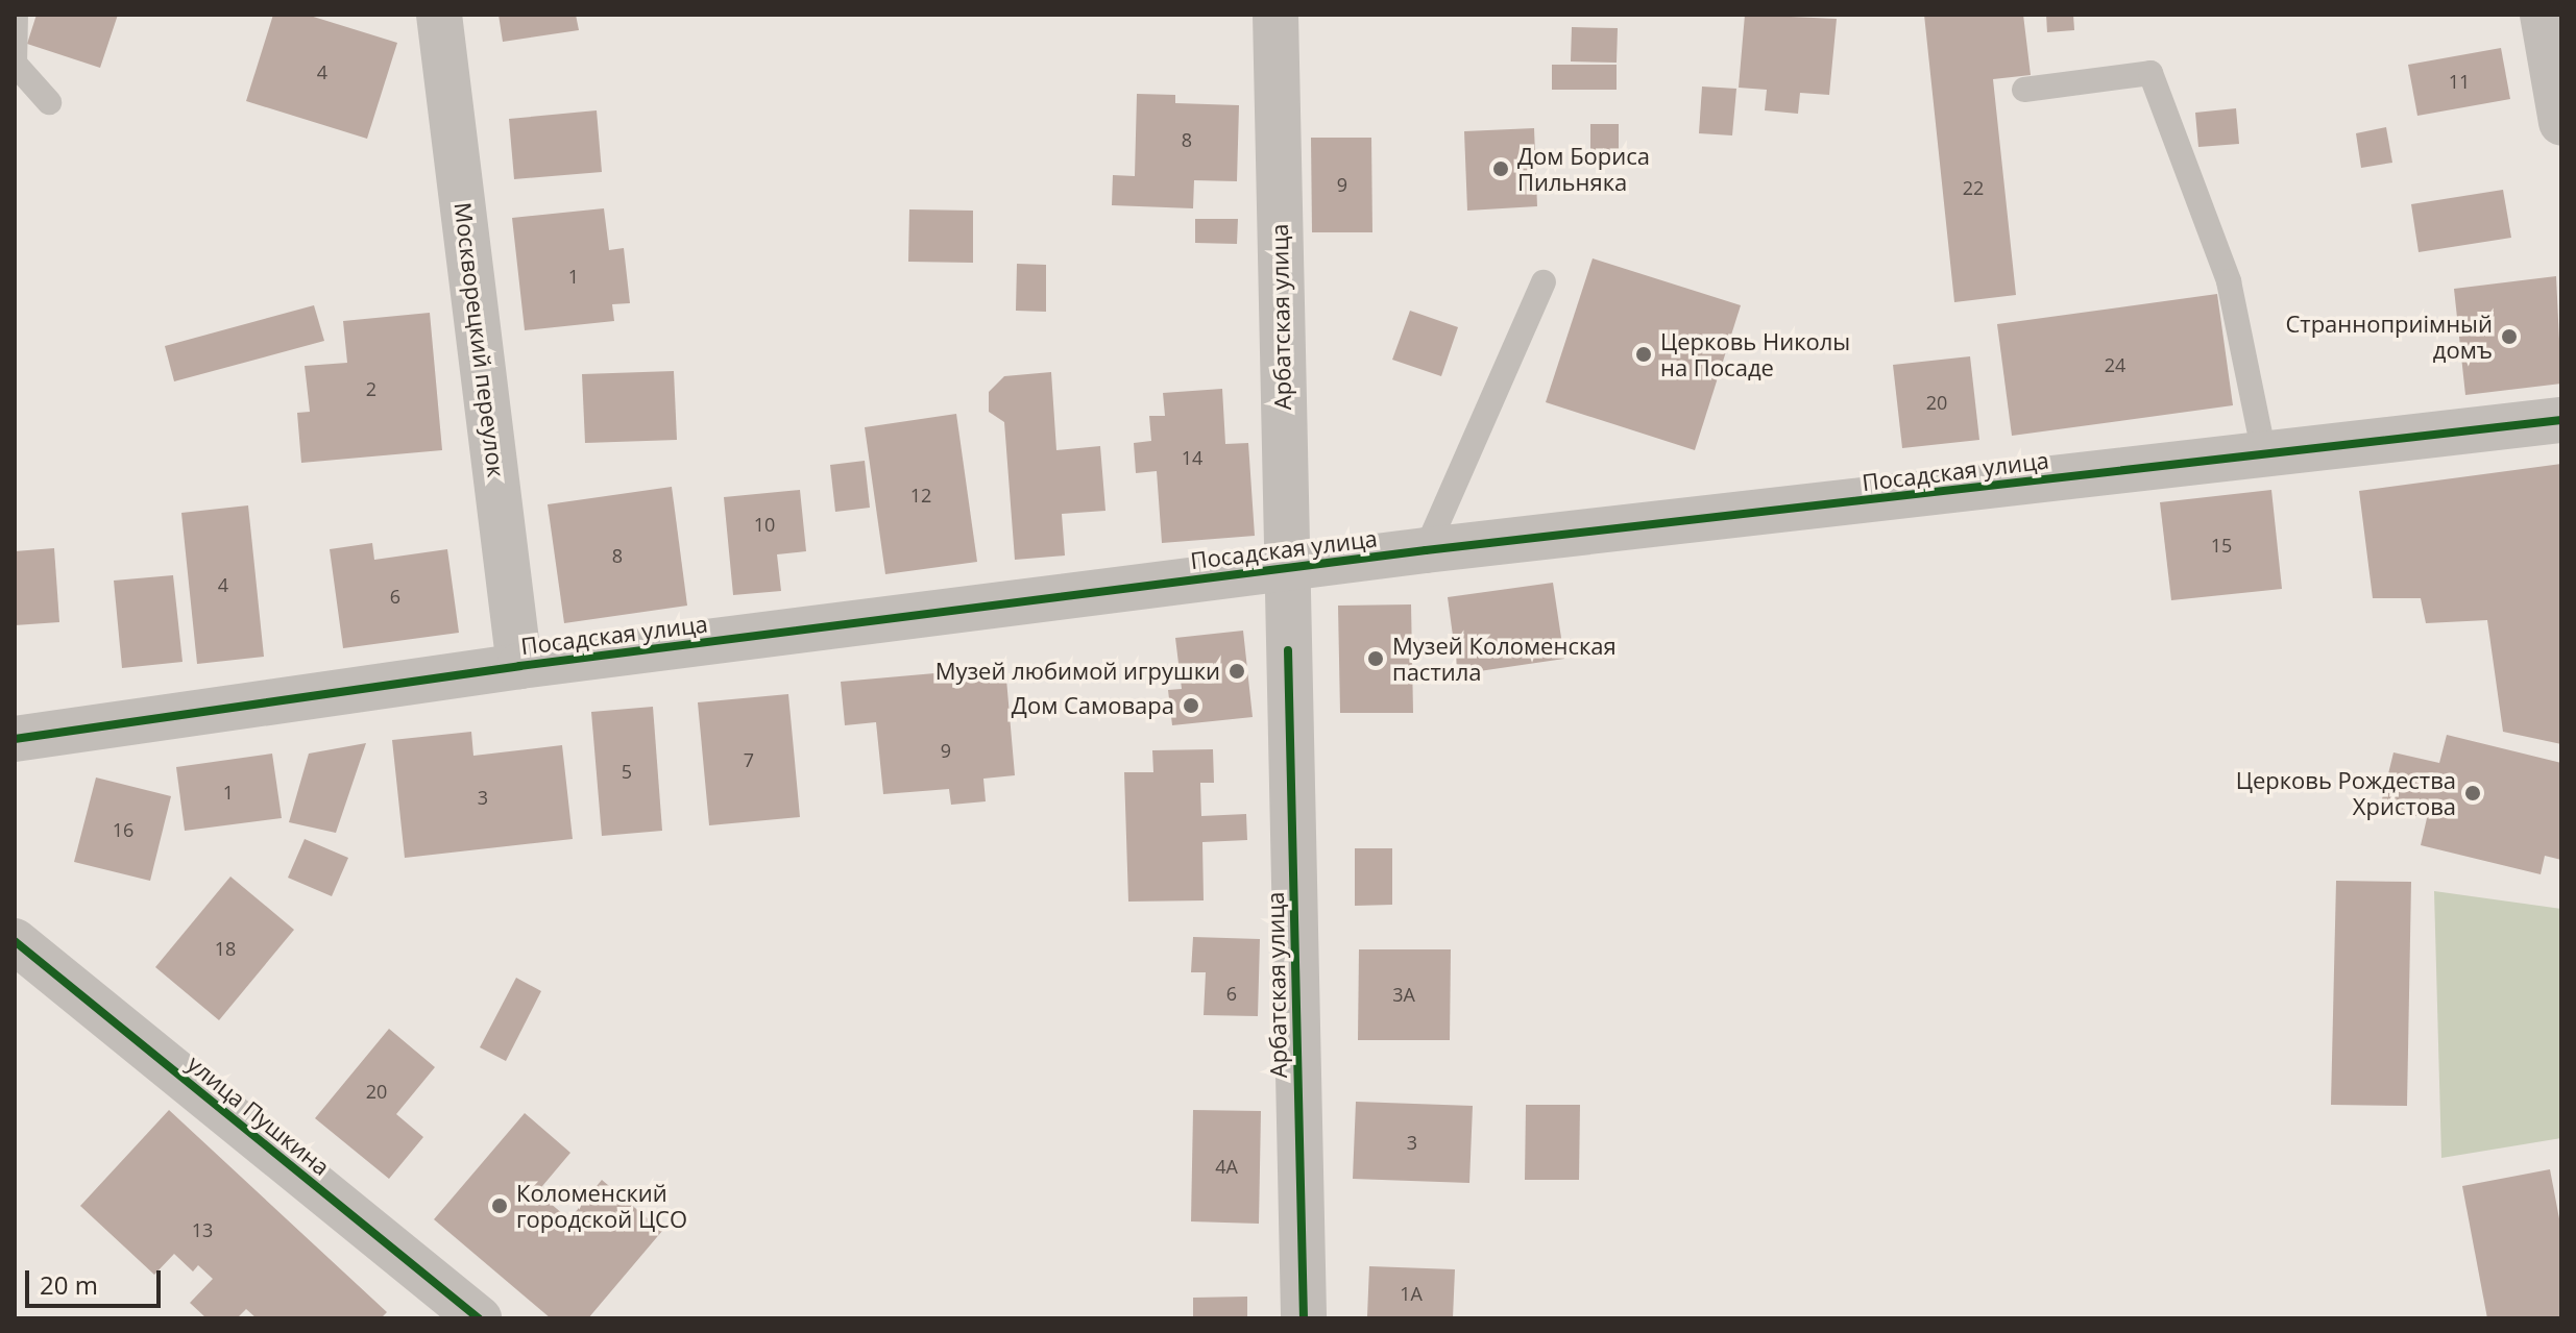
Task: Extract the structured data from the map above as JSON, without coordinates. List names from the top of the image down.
{
  "streets": {
    "street": [
      "Арбатская улица",
      "Москворецкий переулок",
      "Посадская улица",
      "улица Пушкина"
    ]
  },
  "crossings": [
    ["Арбатская улица", "Посадская улица"],
    ["Москворецкий переулок", "Посадская улица"]
  ],
  "places": [
    "Дом Бориса Пильняка",
    "Странноприiмный домъ",
    "Церковь Николы на Посаде",
    "Музей Коломенская пастила",
    "Музей любимой игрушки",
    "Дом Самовара",
    "Церковь Рождества Христова",
    "Коломенский городской ЦСО"
  ],
  "house_numbers": [
    "4",
    "11",
    "8",
    "9",
    "22",
    "1",
    "24",
    "2",
    "20",
    "14",
    "12",
    "10",
    "15",
    "8",
    "4",
    "6",
    "9",
    "7",
    "5",
    "1",
    "3",
    "16",
    "18",
    "6",
    "3А",
    "20",
    "3",
    "4А",
    "13",
    "1А"
  ],
  "scale_bar": "20 m"
}
